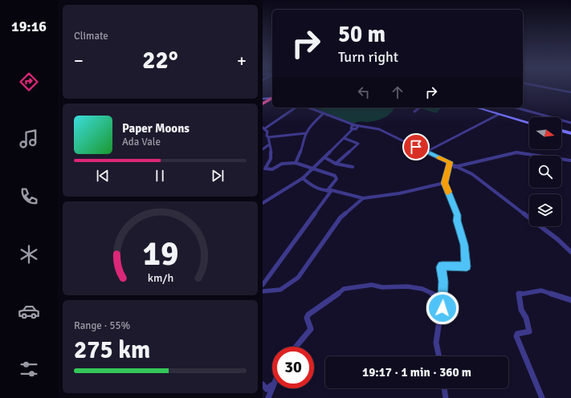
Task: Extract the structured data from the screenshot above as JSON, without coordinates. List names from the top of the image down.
{
  "north": "right",
  "page": {
    "tabs": "19:16",
    "tile": [
      "Climate",
      ["Range · 55%", "275 km"]
    ],
    "turn": ["50 m", "Turn right"],
    "heat": ["−", "22°", "+"],
    "song": ["Paper Moons", "Ada Vale"],
    "limit": "30",
    "trip": "19:17 · 1 min · 360 m",
    "gauge": ["19", "km/h"]
  }
}
